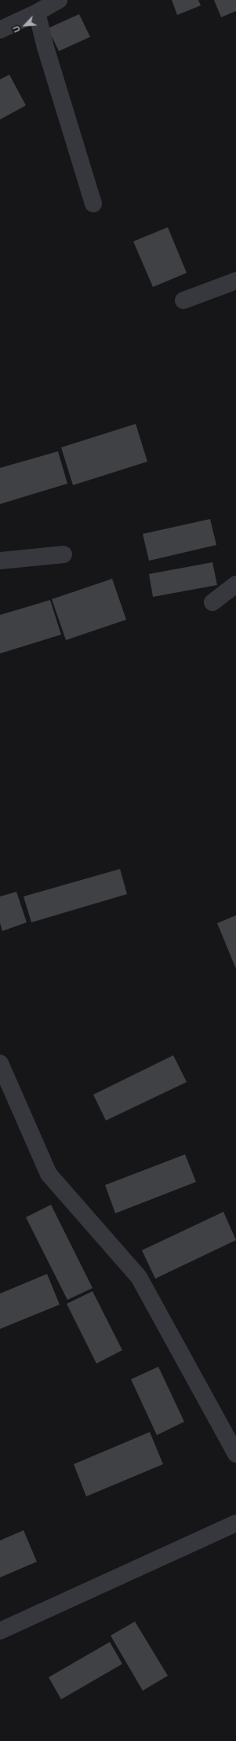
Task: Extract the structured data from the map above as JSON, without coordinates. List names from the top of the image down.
{
  "north": "bottom left"
}
